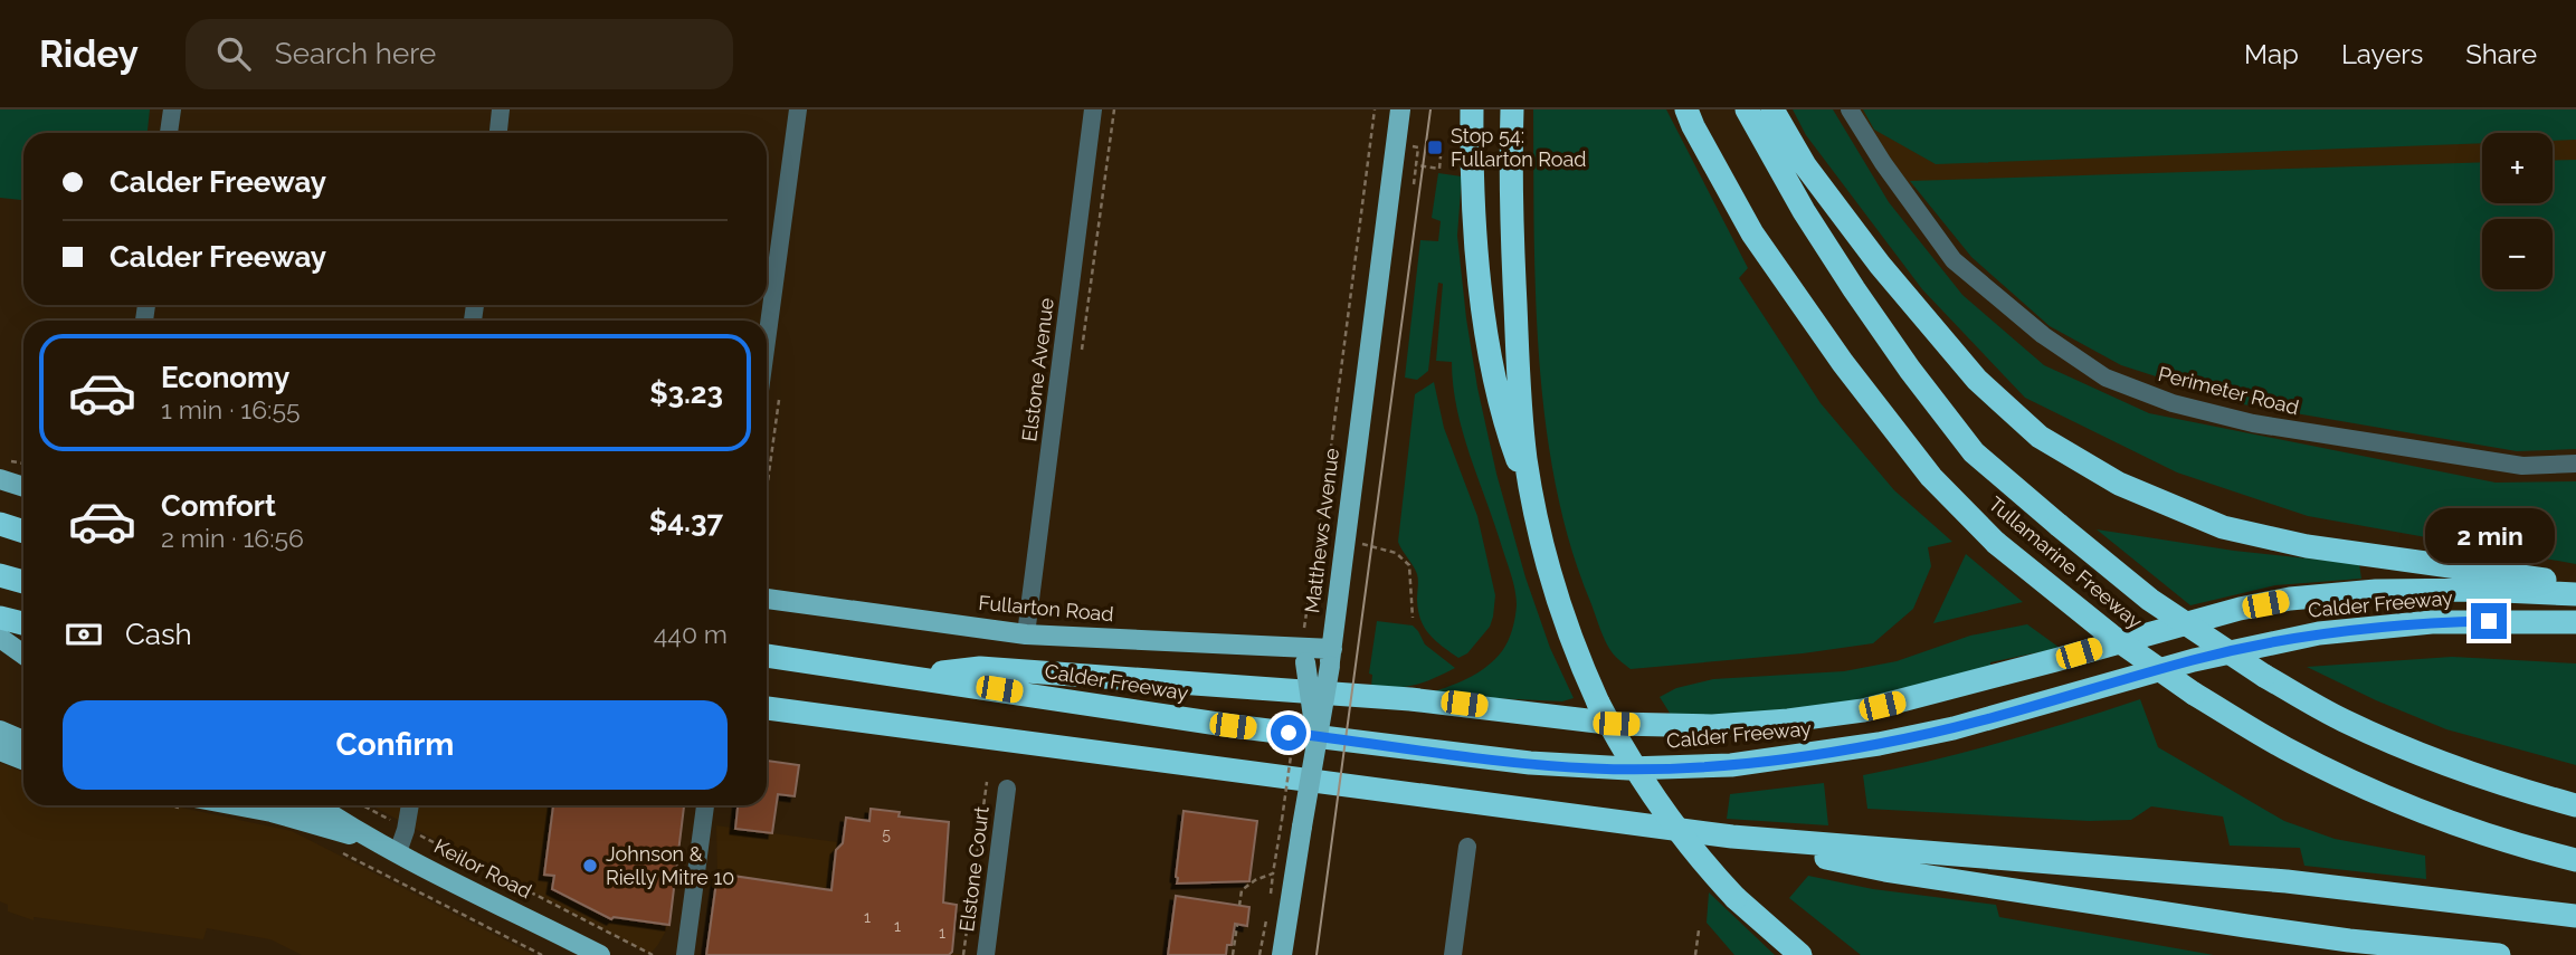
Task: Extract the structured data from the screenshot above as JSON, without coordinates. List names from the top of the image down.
{
  "streets": {
    "highway": ["Tullamarine Freeway", "Calder Freeway"],
    "main road": ["Matthews Avenue", "Fullarton Road", "Keilor Road"],
    "street": ["Elstone Avenue", "Perimeter Road", "Elstone Court"]
  },
  "crossings": [
    ["Elstone Avenue", "Fullarton Road"],
    ["Matthews Avenue", "Fullarton Road"]
  ],
  "places": {
    "transit": ["Stop 54: Fullarton Road"],
    "other": ["Johnson & Rielly Mitre 10"]
  },
  "house_numbers": [
    "5",
    "1",
    "1",
    "1"
  ],
  "page": {
    "header": "Ridey",
    "search": "Search here",
    "nav": ["Map", "Layers", "Share"],
    "map_buttons": ["+", "−"],
    "banner": ["Calder Freeway", "Calder Freeway"],
    "list": [
      {
        "name": "Economy",
        "note": "1 min · 16:55",
        "value": "$3.23"
      },
      {
        "name": "Comfort",
        "note": "2 min · 16:56",
        "value": "$4.37"
      }
    ],
    "bubble": "2 min",
    "pay": ["Cash", "440 m"],
    "buttons": "Confirm"
  }
}
